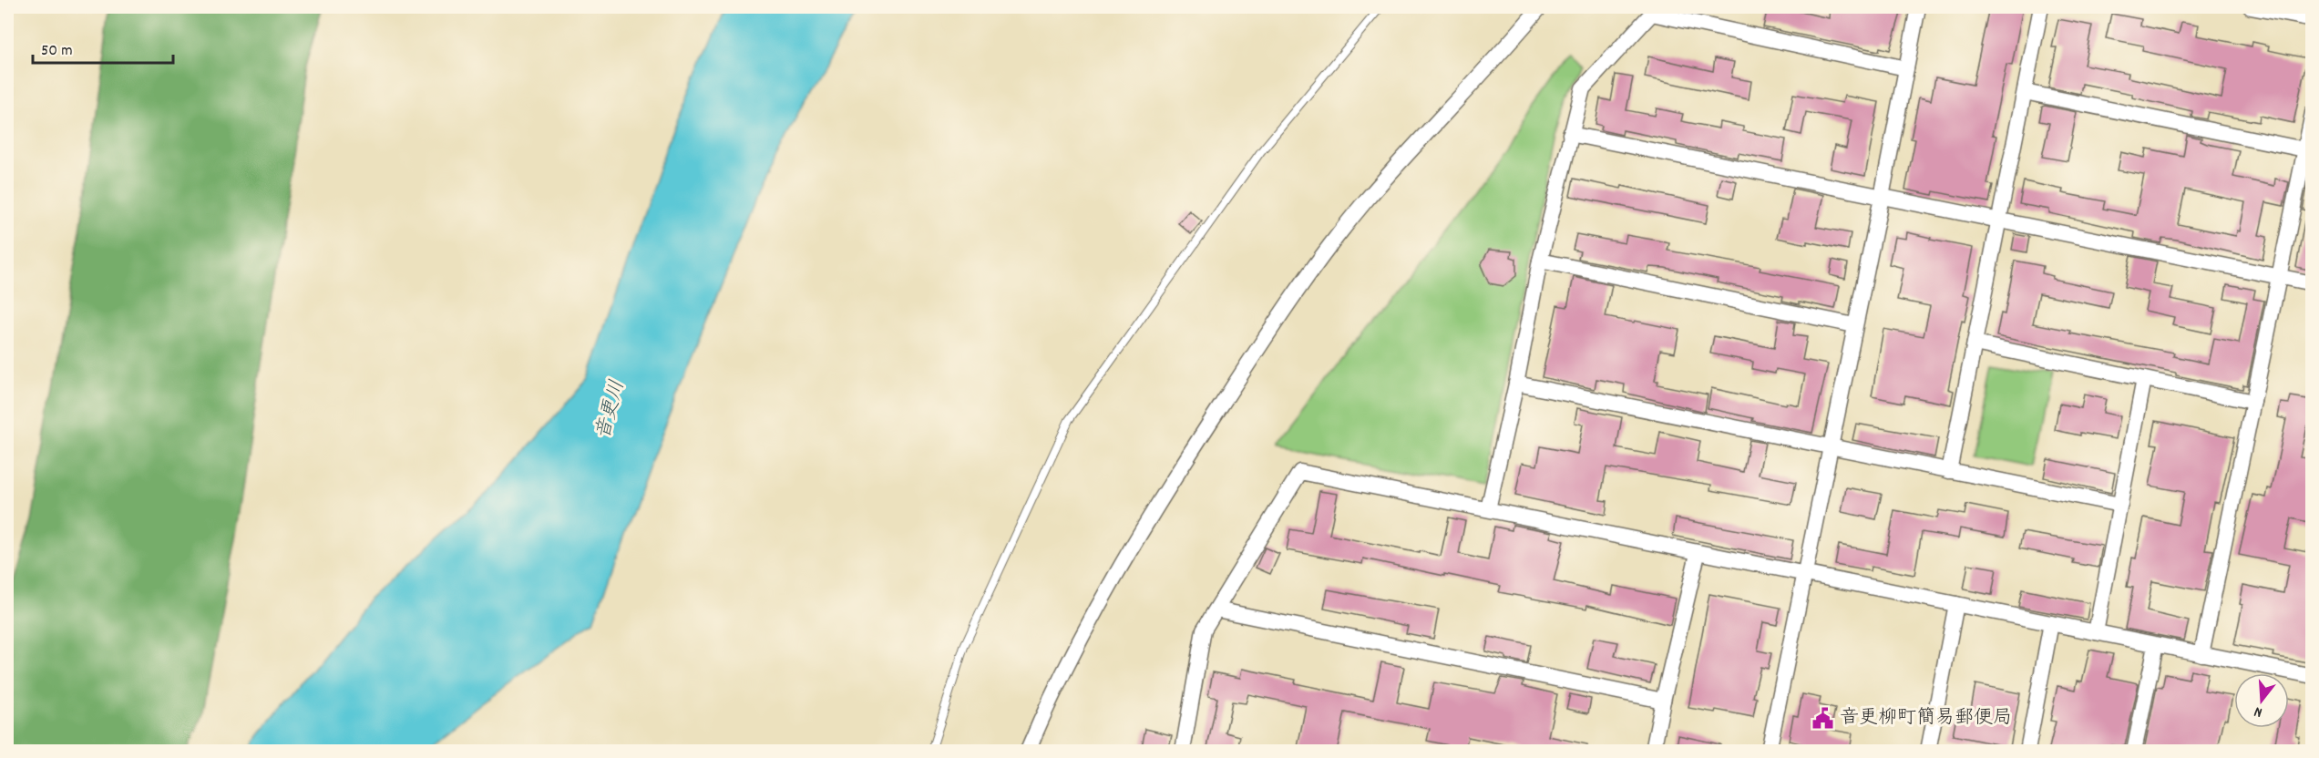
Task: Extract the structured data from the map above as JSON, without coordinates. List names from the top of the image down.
{
  "water": ["音更川"],
  "places": {
    "public building": ["音更柳町簡易郵便局"]
  },
  "scale_bar": "50 m",
  "north": "bottom"
}
